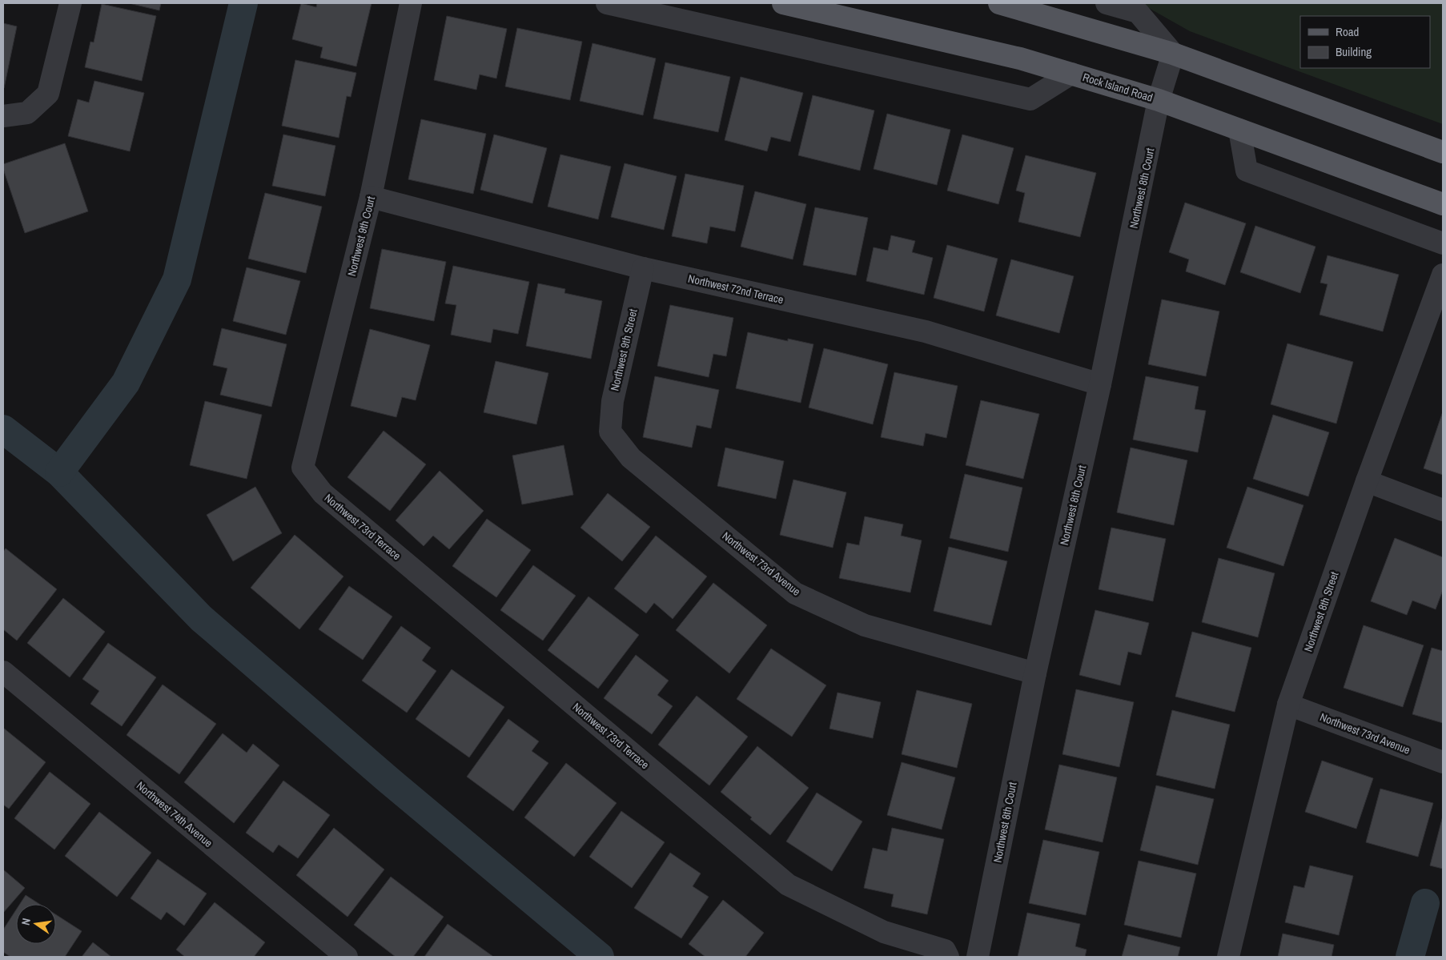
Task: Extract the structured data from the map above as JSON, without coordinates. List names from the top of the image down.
{
  "streets": {
    "main road": ["Rock Island Road"],
    "street": [
      "Northwest 8th Court",
      "Northwest 9th Court",
      "Northwest 72nd Terrace",
      "Northwest 9th Street",
      "Northwest 73rd Terrace",
      "Northwest 73rd Avenue",
      "Northwest 8th Street",
      "Northwest 74th Avenue"
    ]
  },
  "crossings": [
    ["Rock Island Road", "Northwest 8th Court"],
    ["Northwest 8th Court", "Northwest 72nd Terrace"],
    ["Northwest 8th Court", "Northwest 73rd Avenue"],
    ["Northwest 9th Court", "Northwest 72nd Terrace"],
    ["Northwest 9th Court", "Northwest 73rd Terrace"],
    ["Northwest 72nd Terrace", "Northwest 9th Street"],
    ["Northwest 9th Street", "Northwest 73rd Avenue"],
    ["Northwest 73rd Avenue", "Northwest 8th Street"]
  ],
  "legend": ["Road", "Building"],
  "north": "left"
}
